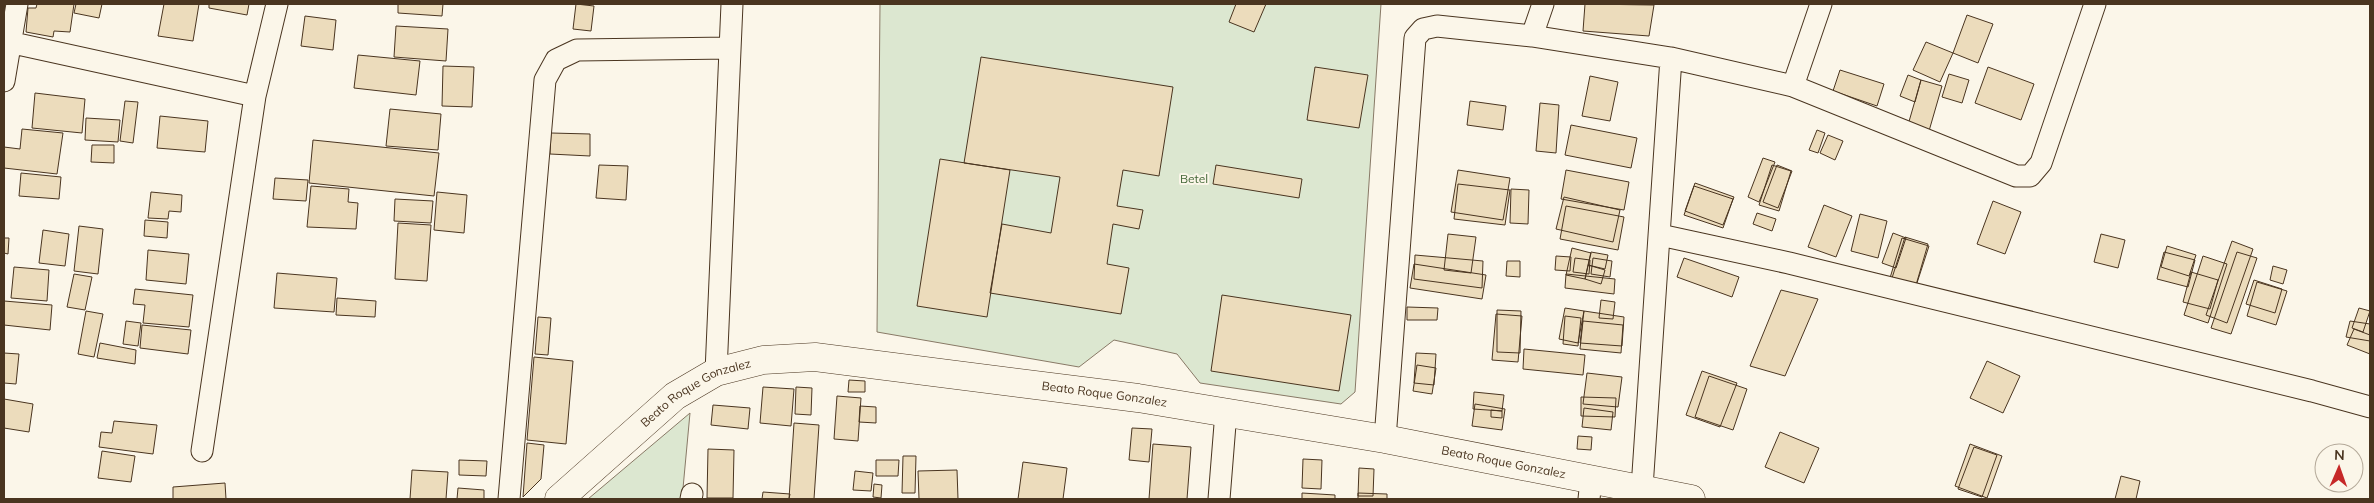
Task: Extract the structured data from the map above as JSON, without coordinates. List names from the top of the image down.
{
  "streets": {
    "street": ["Beato Roque Gonzalez"]
  },
  "parks": ["Betel"],
  "north": "top"
}
